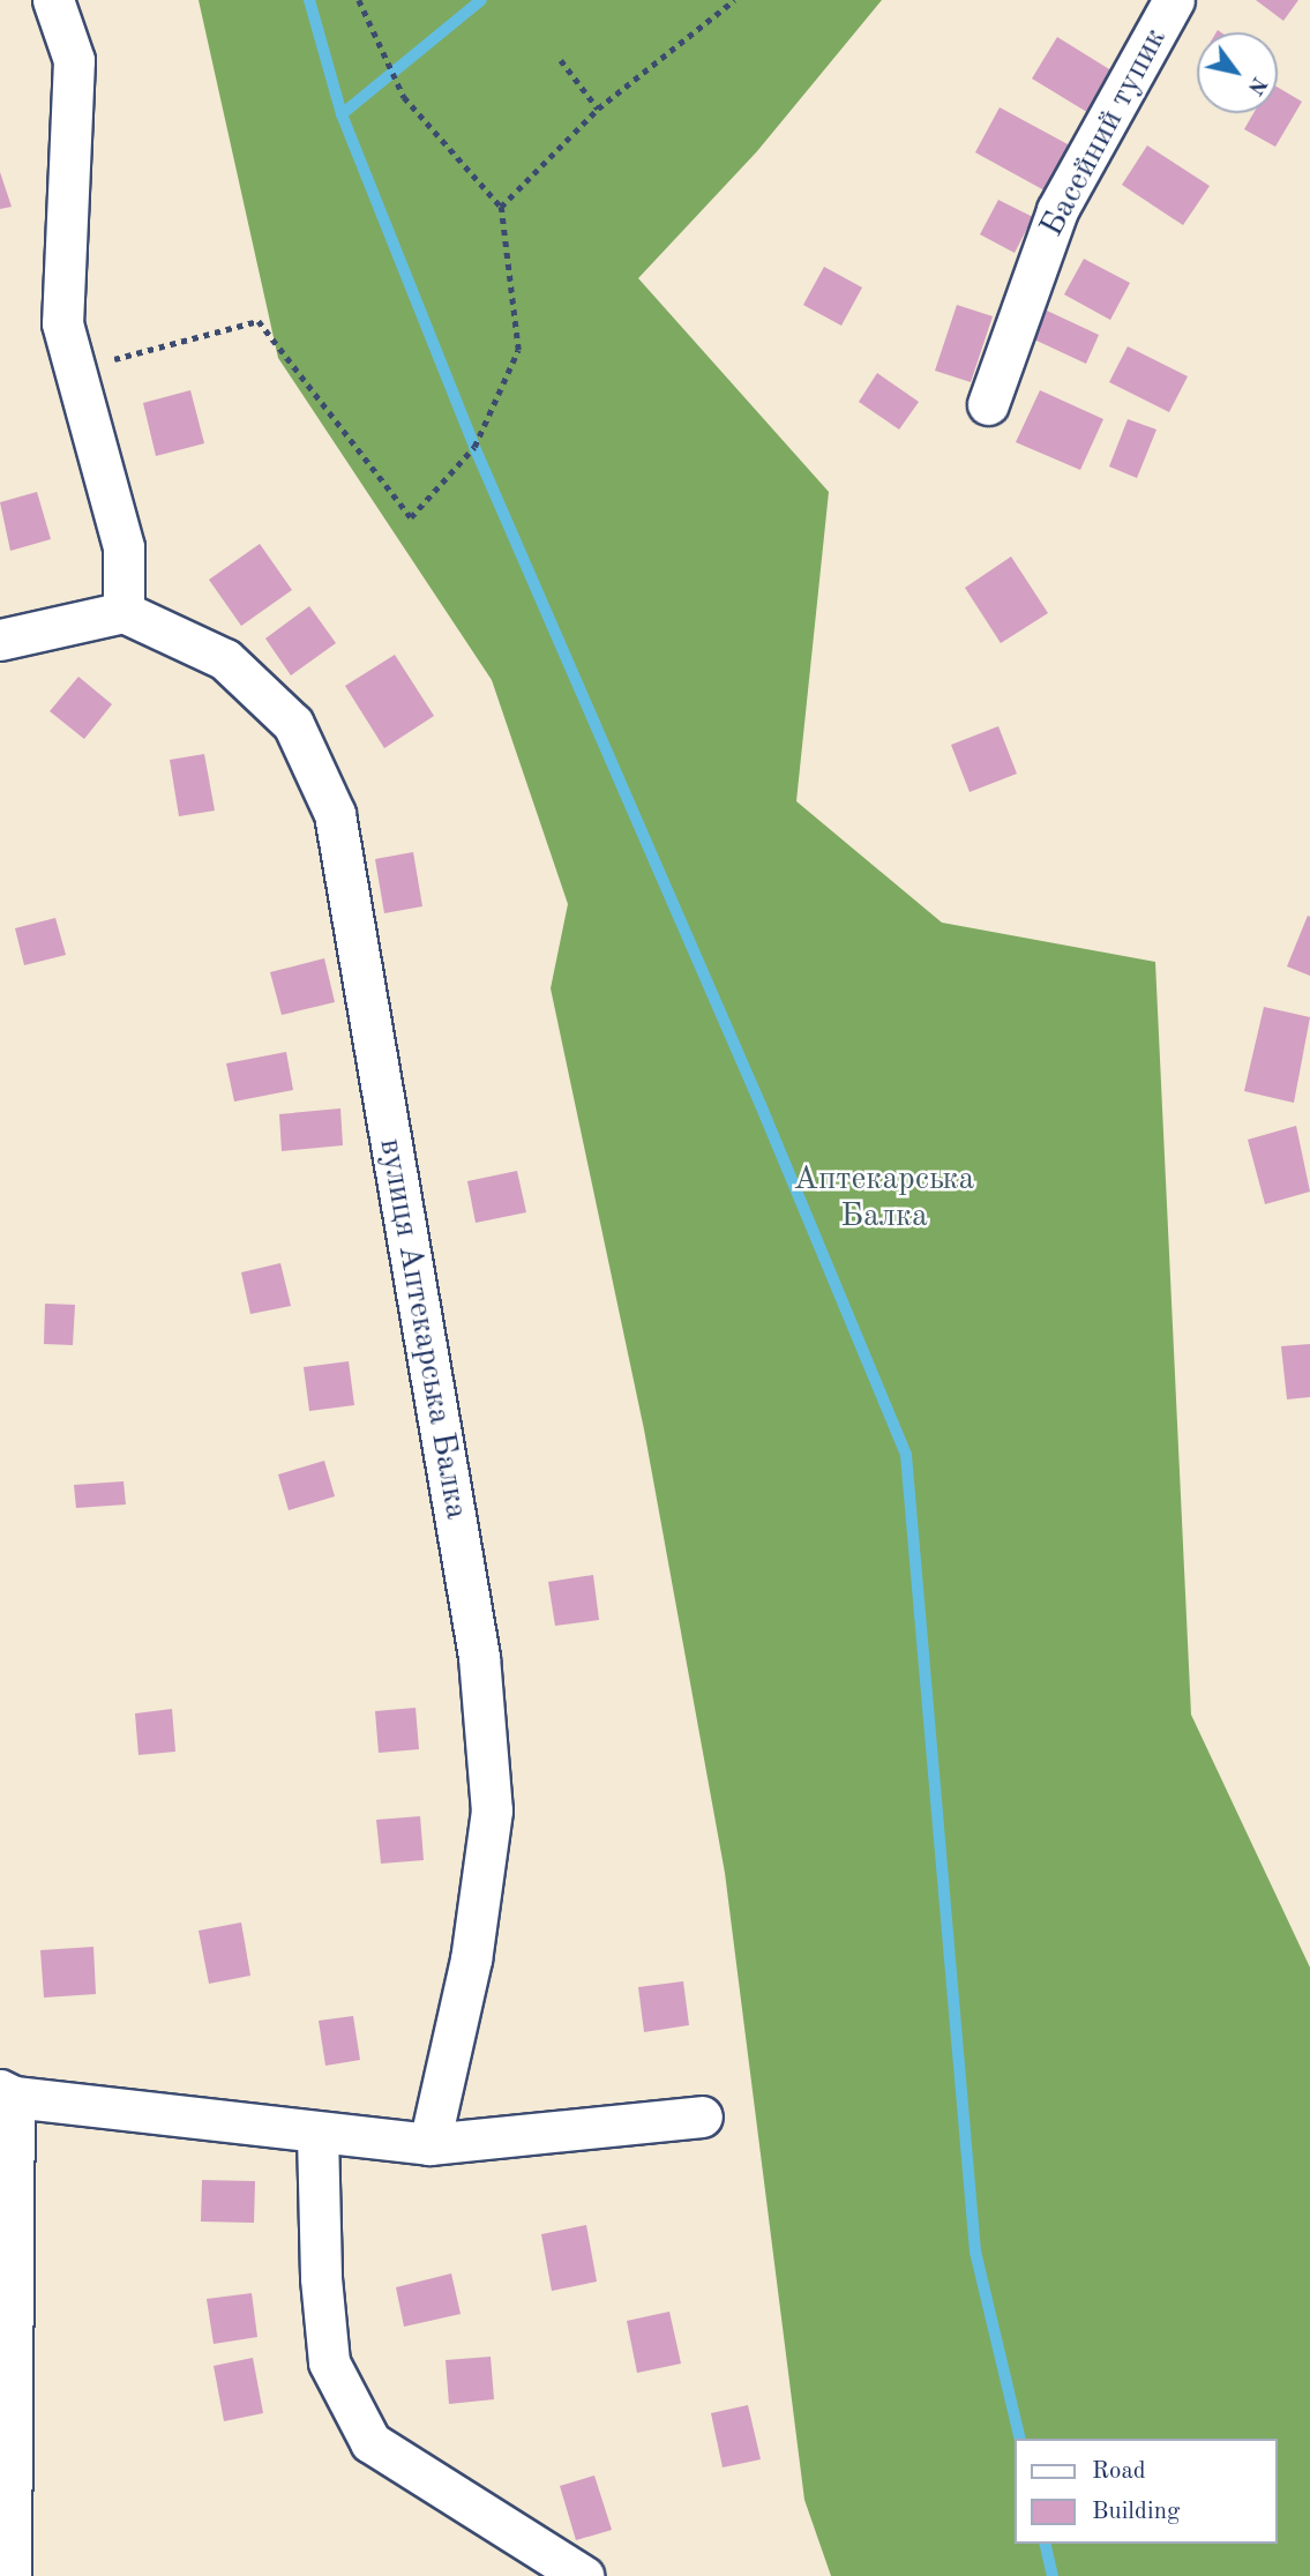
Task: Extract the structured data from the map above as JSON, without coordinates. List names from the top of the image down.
{
  "streets": {
    "street": ["Басейний тупик", "вулиця Аптекарська Балка"]
  },
  "parks": ["Аптекарська Балка"],
  "legend": ["Road", "Building"],
  "north": "bottom right"
}
